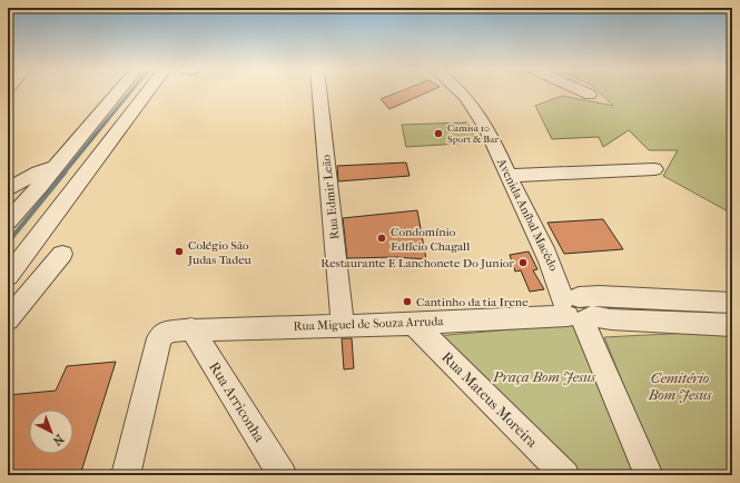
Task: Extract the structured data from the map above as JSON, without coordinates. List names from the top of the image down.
{
  "streets": {
    "street": [
      "Rua Edmir Leão",
      "Avenida Aníbal Macêdo",
      "Rua Miguel de Souza Arruda",
      "Rua Mateus Moreira",
      "Rua Arriconha"
    ]
  },
  "crossings": [
    ["Rua Edmir Leão", "Rua Miguel de Souza Arruda"],
    ["Avenida Aníbal Macêdo", "Rua Miguel de Souza Arruda"],
    ["Rua Miguel de Souza Arruda", "Rua Mateus Moreira"],
    ["Rua Miguel de Souza Arruda", "Rua Arriconha"]
  ],
  "parks": ["Praça Bom Jesus", "Cemitério Bom Jesus"],
  "places": [
    "Camisa 10 Sport & Bar",
    "Condomínio Edfício Chagall",
    "Colégio São Judas Tadeu",
    "Restaurante E Lanchonete Do Junior",
    "Cantinho da tia Irene"
  ],
  "north": "bottom right"
}
